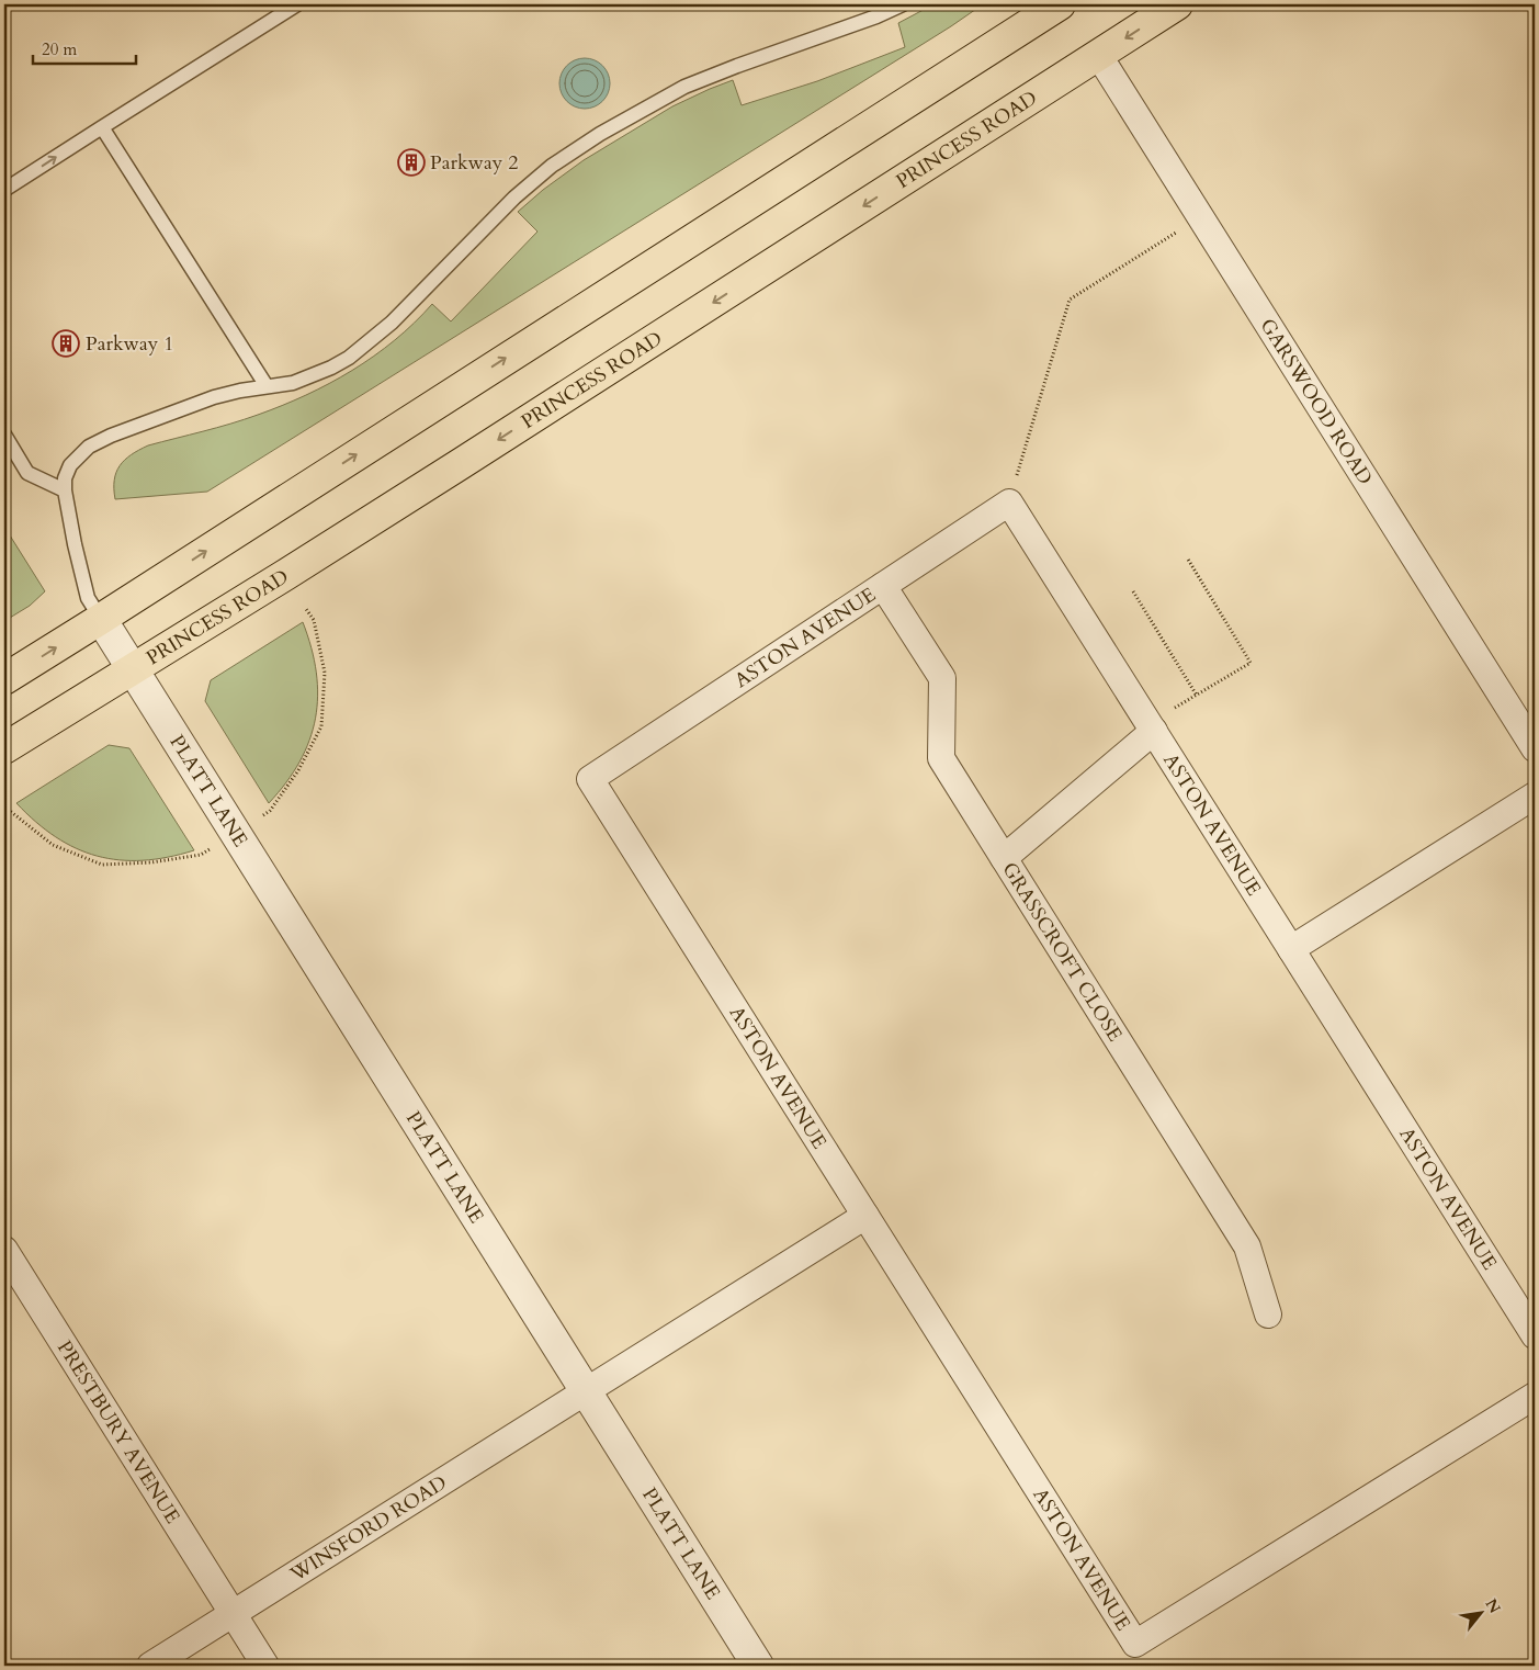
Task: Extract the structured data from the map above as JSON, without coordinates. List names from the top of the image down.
{
  "streets": {
    "highway": ["PRINCESS ROAD"],
    "street": [
      "GARSWOOD ROAD",
      "ASTON AVENUE",
      "PLATT LANE",
      "GRASSCROFT CLOSE",
      "PRESTBURY AVENUE",
      "WINSFORD ROAD"
    ]
  },
  "crossings": [
    ["PRINCESS ROAD", "GARSWOOD ROAD"],
    ["PRINCESS ROAD", "PLATT LANE"],
    ["ASTON AVENUE", "GRASSCROFT CLOSE"],
    ["PLATT LANE", "WINSFORD ROAD"],
    ["PRESTBURY AVENUE", "WINSFORD ROAD"]
  ],
  "places": {
    "building": ["Parkway 2", "Parkway 1"]
  },
  "scale_bar": "20 m",
  "north": "top right"
}
